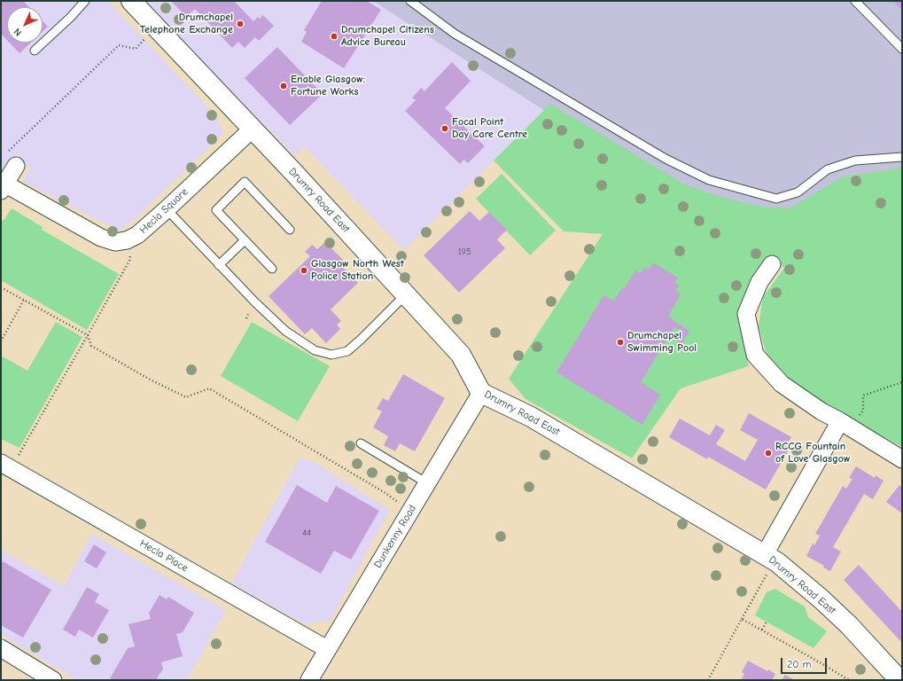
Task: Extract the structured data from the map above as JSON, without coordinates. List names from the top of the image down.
{
  "streets": {
    "street": [
      "Drumry Road East",
      "Hecla Square",
      "Dunkenny Road",
      "Hecla Place"
    ]
  },
  "crossings": [
    ["Drumry Road East", "Hecla Square"],
    ["Drumry Road East", "Dunkenny Road"],
    ["Dunkenny Road", "Hecla Place"]
  ],
  "places": [
    "Drumchapel Telephone Exchange",
    "Drumchapel Citizens Advice Bureau",
    "Enable Glasgow: Fortune Works",
    "Focal Point Day Care Centre",
    "Glasgow North West Police Station",
    "Drumchapel Swimming Pool",
    "RCCG Fountain of Love Glasgow"
  ],
  "house_numbers": ["195", "44"],
  "scale_bar": "20 m",
  "north": "bottom left"
}
